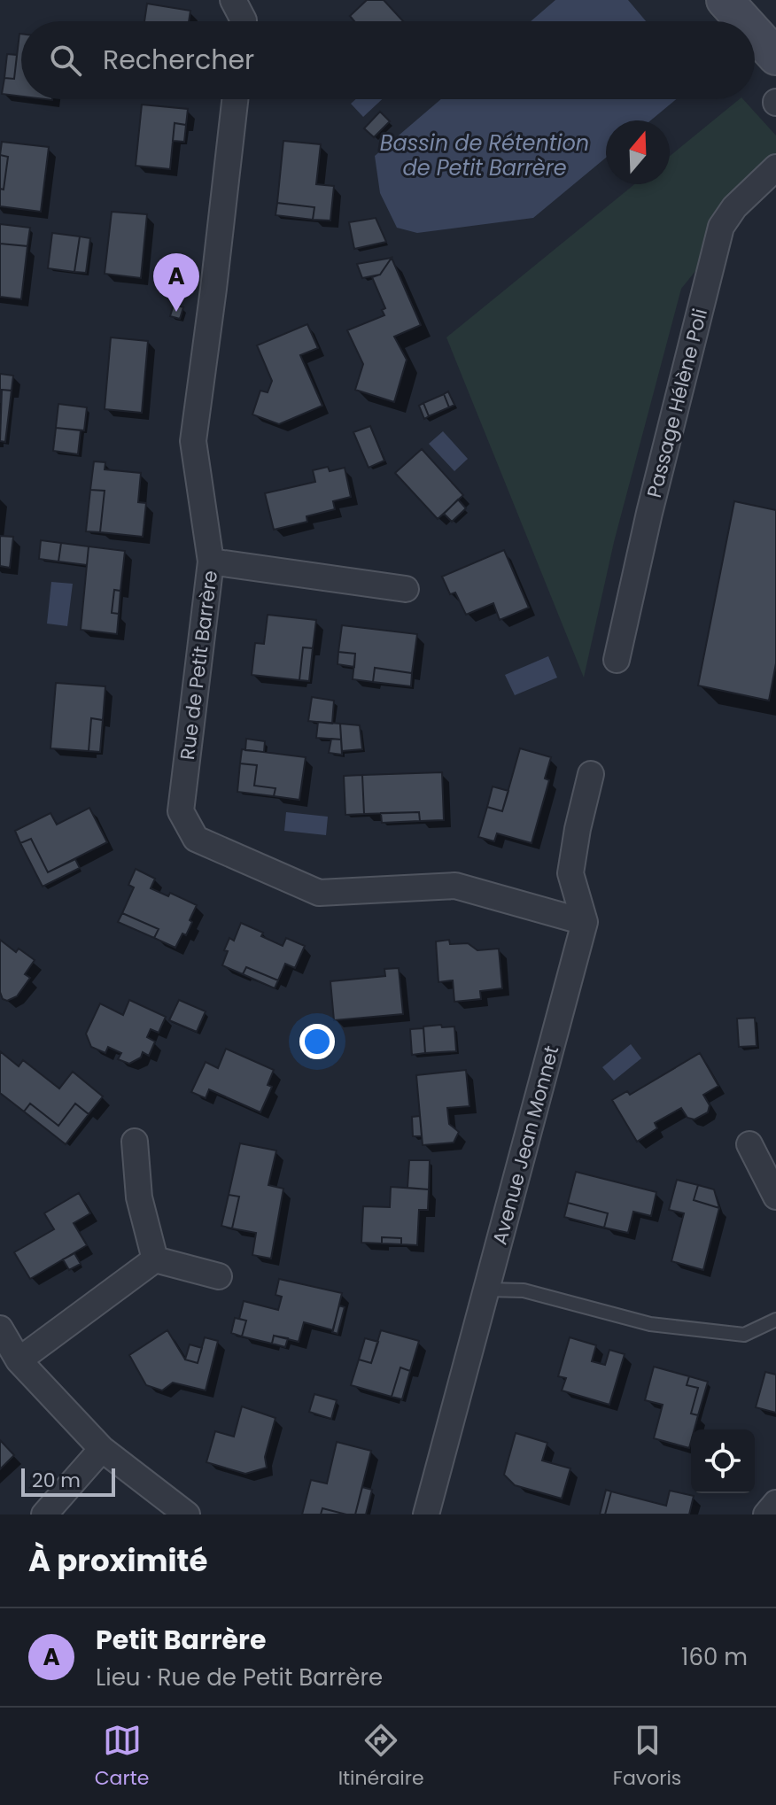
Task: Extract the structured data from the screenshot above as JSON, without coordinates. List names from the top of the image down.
{
  "streets": {
    "street": ["Passage Hélène Poli", "Rue de Petit Barrère", "Avenue Jean Monnet"]
  },
  "crossings": [
    ["Rue de Petit Barrère", "Avenue Jean Monnet"]
  ],
  "water": ["Bassin de Rétention de Petit Barrère"],
  "scale_bar": "20 m",
  "north": "top",
  "page": {
    "search": "Rechercher",
    "pins": "A",
    "scale": "20 m",
    "heading": "À proximité",
    "list": [
      {
        "mark": "A",
        "name": "Petit Barrère",
        "note": "Lieu · Rue de Petit Barrère",
        "value": "160 m"
      }
    ],
    "nav": ["Carte", "Itinéraire", "Favoris"]
  }
}
